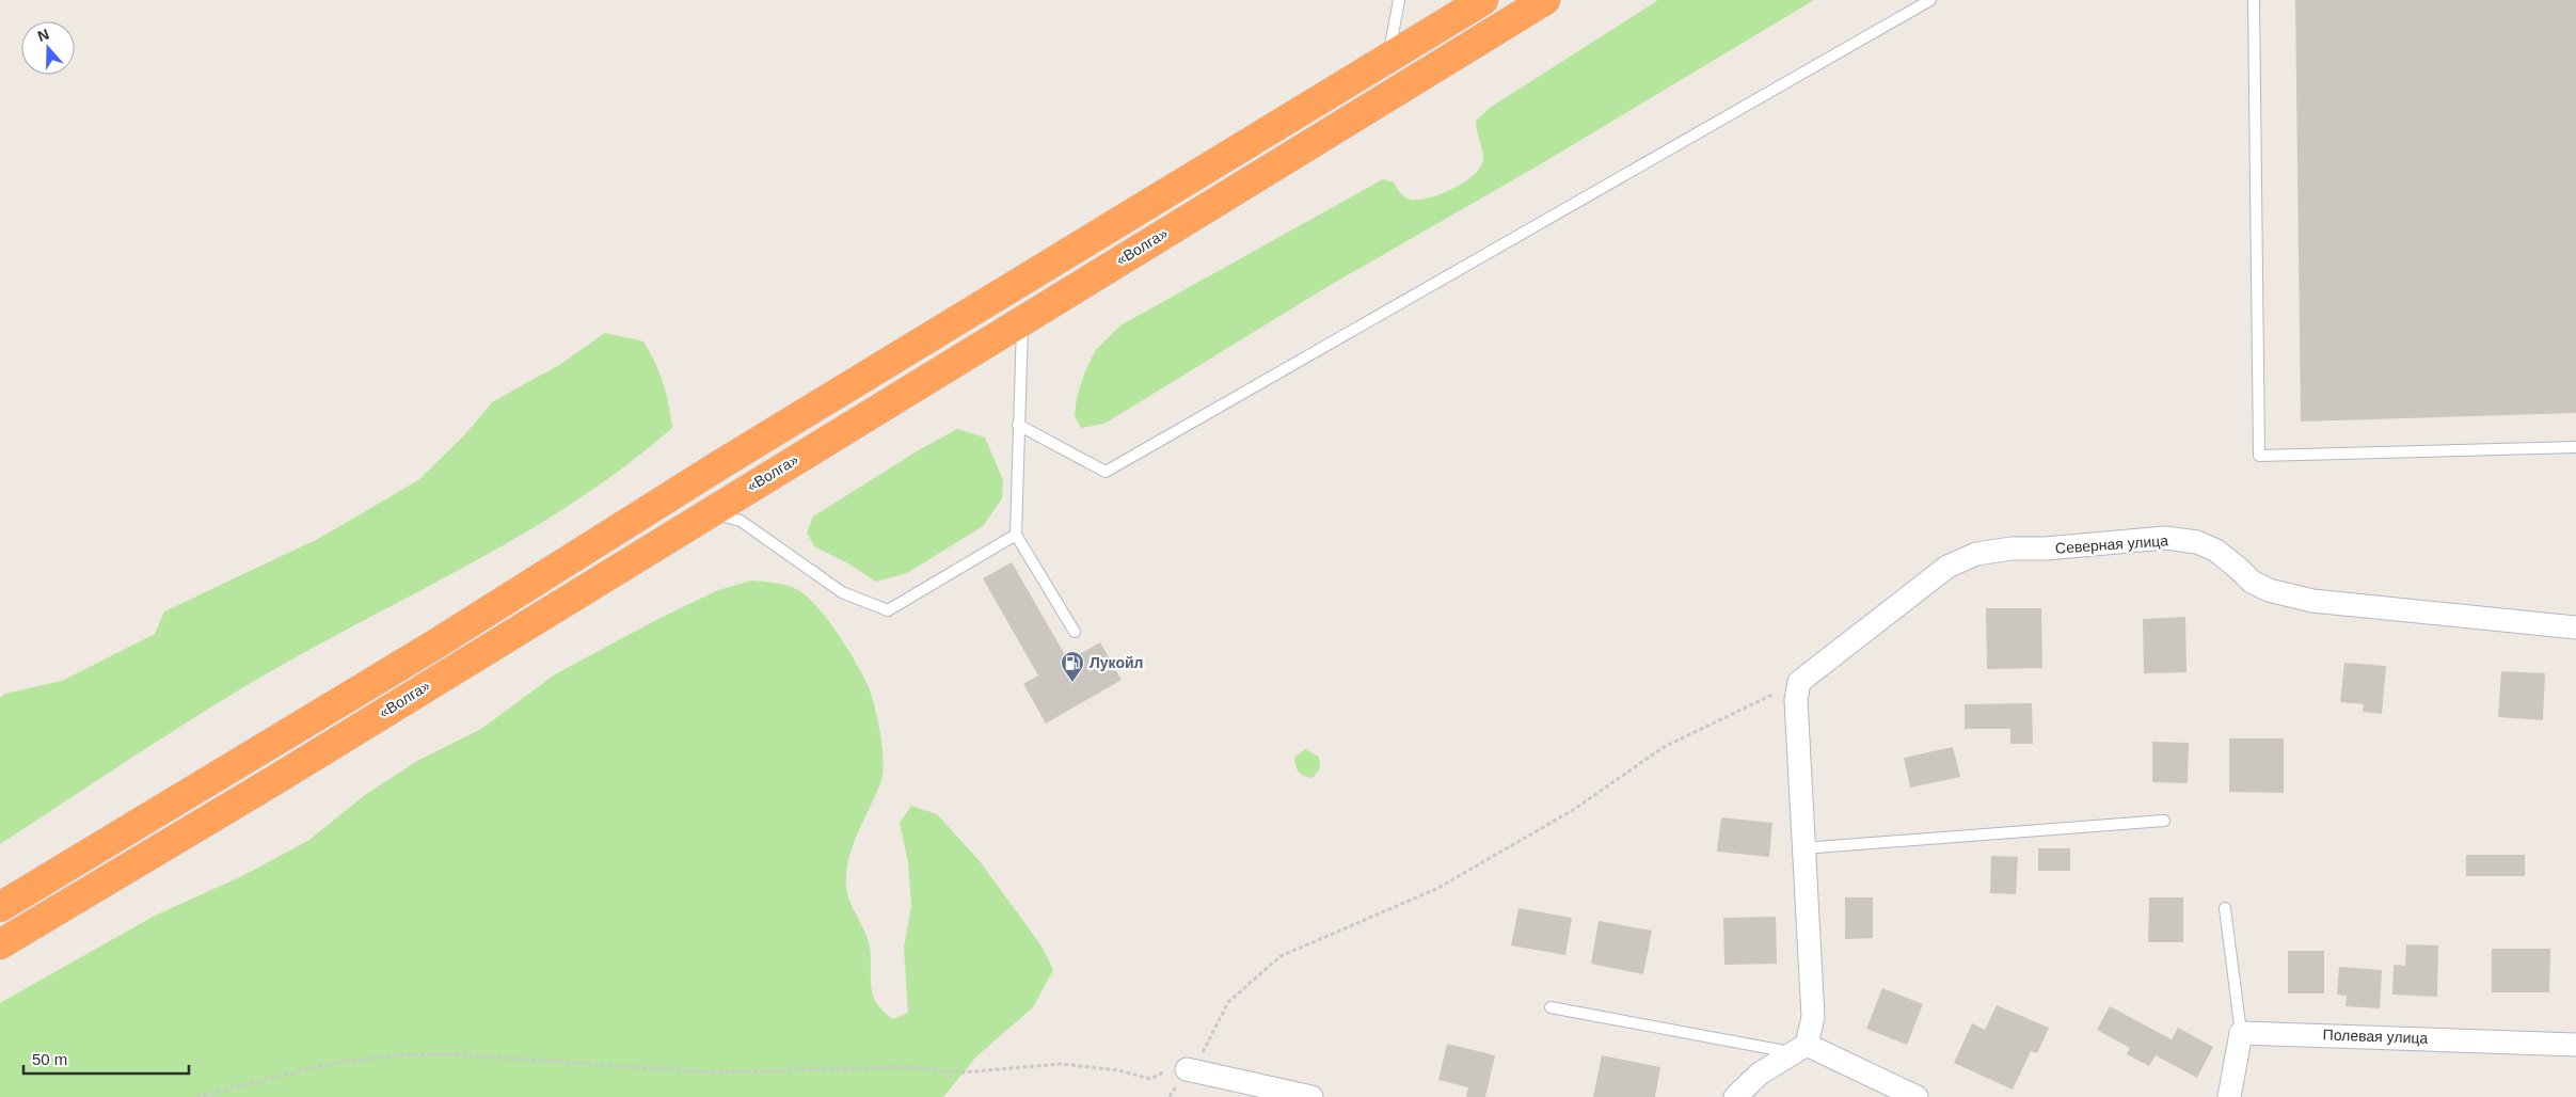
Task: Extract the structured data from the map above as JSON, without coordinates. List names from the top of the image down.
{
  "streets": {
    "highway": ["«Волга»"],
    "street": ["Северная улица", "Полевая улица"]
  },
  "places": {
    "fuel station": ["Лукойл"]
  },
  "scale_bar": "50 m",
  "north": "top"
}
